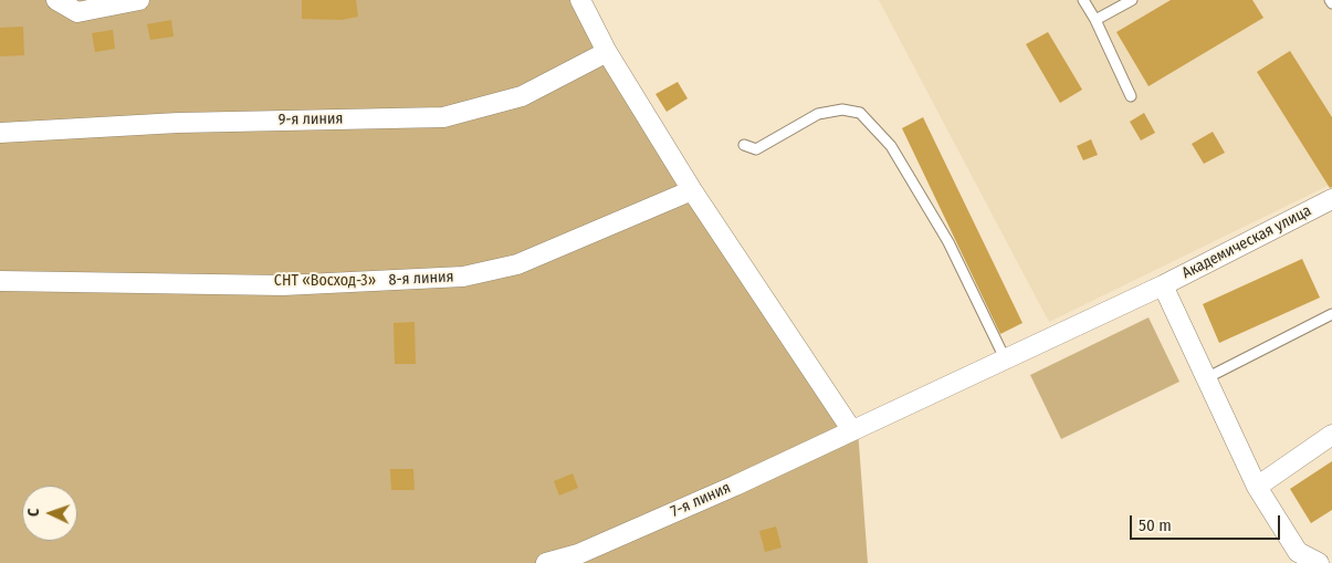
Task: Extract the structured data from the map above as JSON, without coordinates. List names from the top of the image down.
{
  "streets": {
    "street": [
      "9-я линия",
      "Академическая улица",
      "8-я линия",
      "7-я линия"
    ]
  },
  "crossings": [
    ["Академическая улица", "7-я линия"]
  ],
  "parks": ["СНТ «Восход-3»"],
  "scale_bar": "50 m",
  "north": "left"
}
